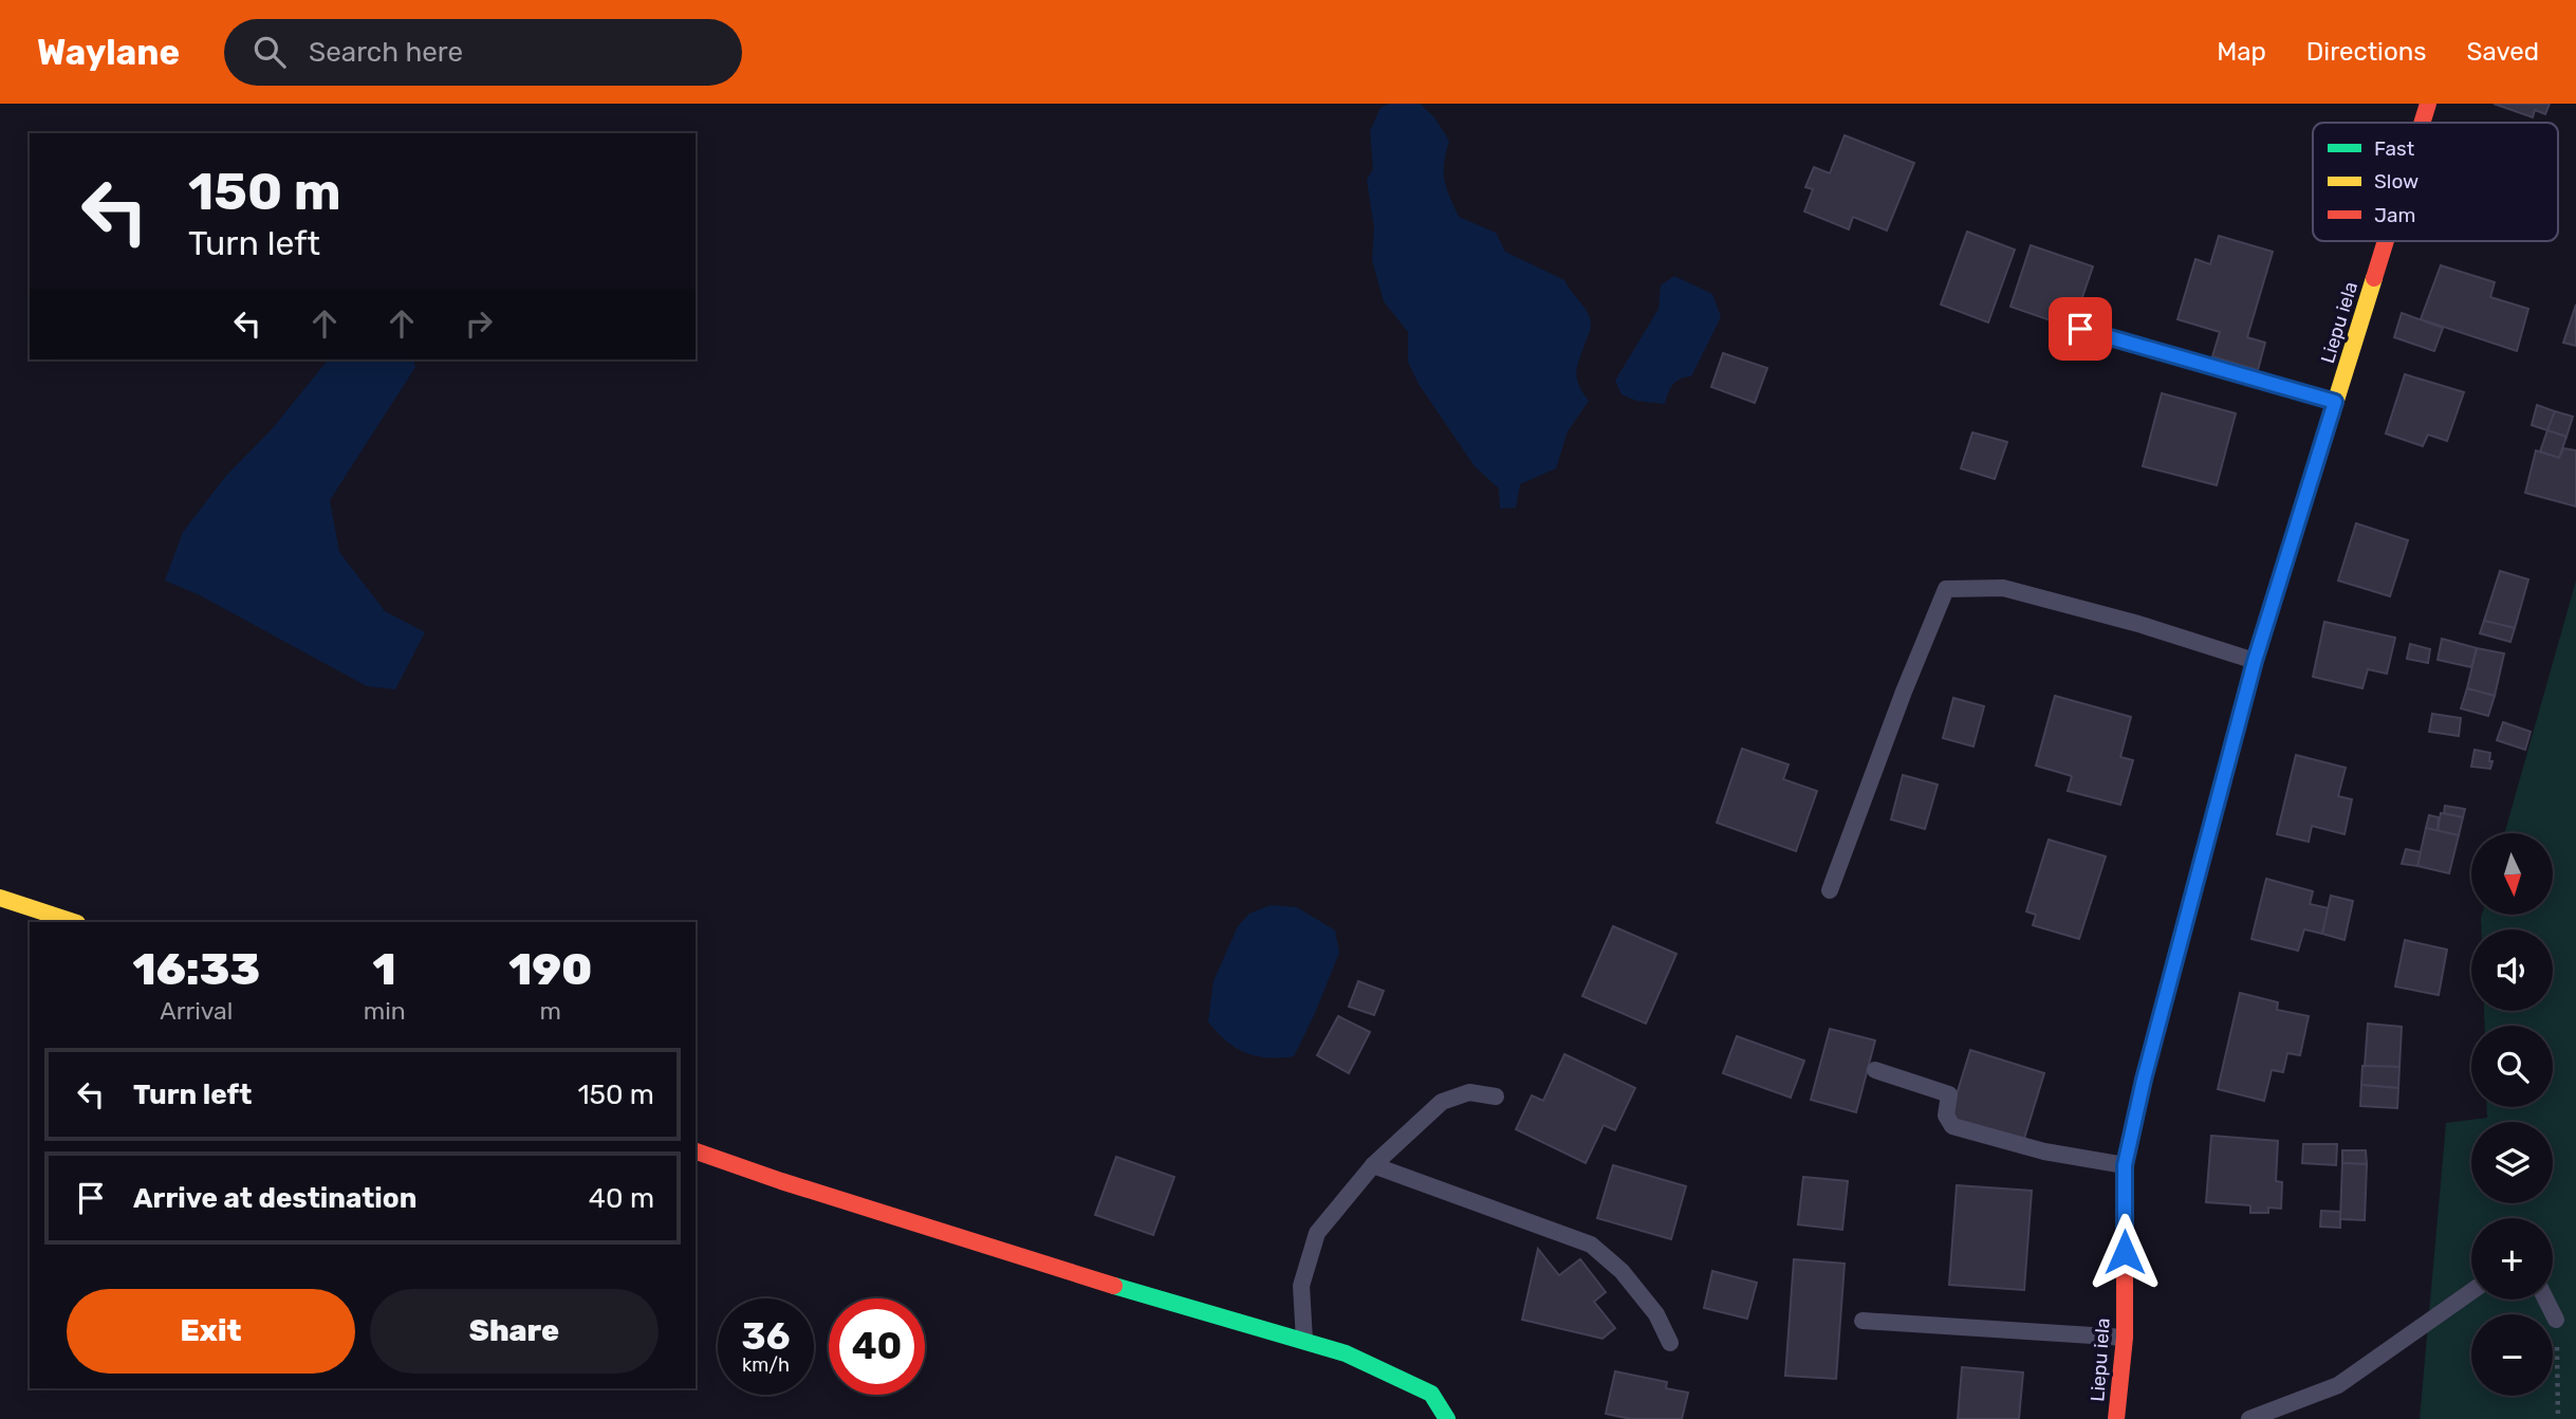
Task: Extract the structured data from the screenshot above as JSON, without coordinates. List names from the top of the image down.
{
  "streets": {
    "street": ["Liepu iela"]
  },
  "legend": ["Fast", "Slow", "Jam"],
  "north": "bottom",
  "page": {
    "header": "Waylane",
    "search": "Search here",
    "nav": ["Map", "Directions", "Saved"],
    "turn": ["150 m", "Turn left"],
    "map_buttons": ["+", "−"],
    "eta": [
      "16:33",
      "Arrival",
      "1",
      "min",
      "190",
      "m"
    ],
    "list": [
      {
        "name": "Turn left",
        "value": "150 m"
      },
      {
        "name": "Arrive at destination",
        "value": "40 m"
      }
    ],
    "buttons": ["Exit", "Share"],
    "speed": "36 km/h",
    "limit": "40"
  }
}
